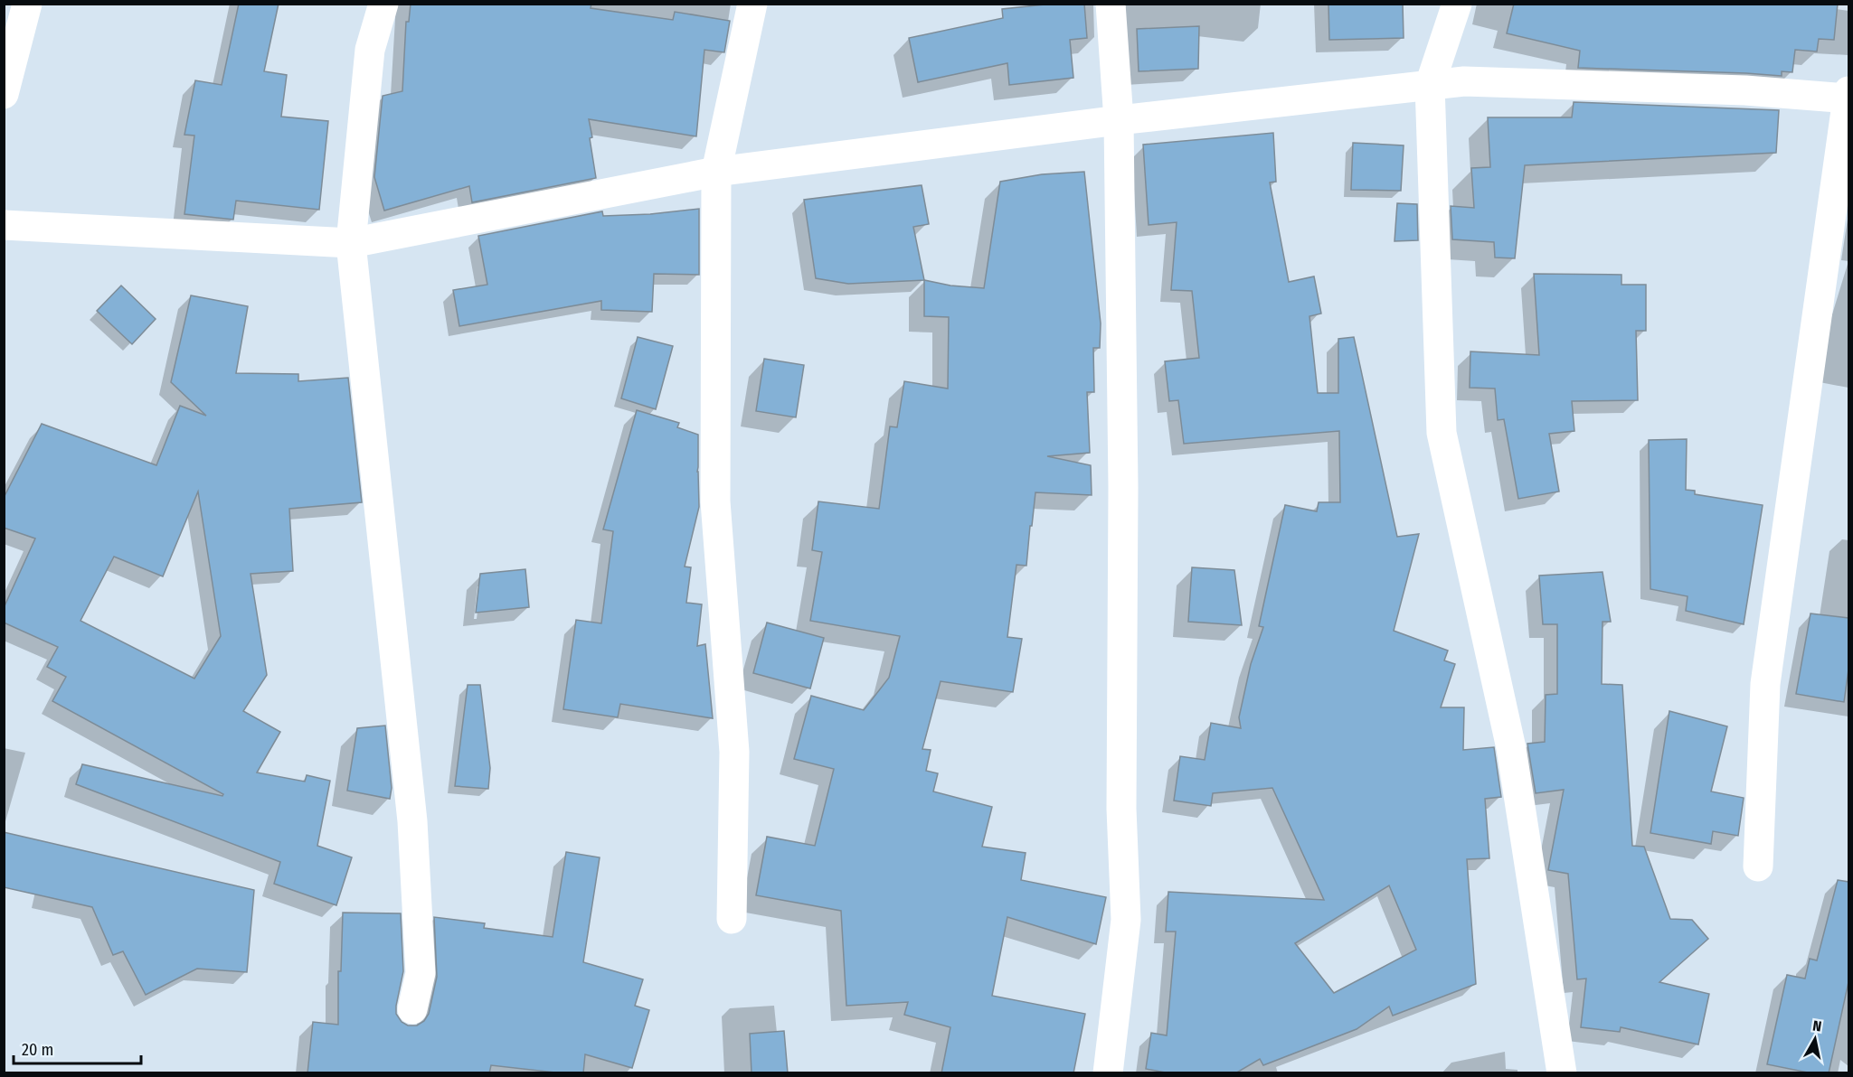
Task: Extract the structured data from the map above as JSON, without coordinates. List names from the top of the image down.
{
  "scale_bar": "20 m",
  "north": "top"
}
